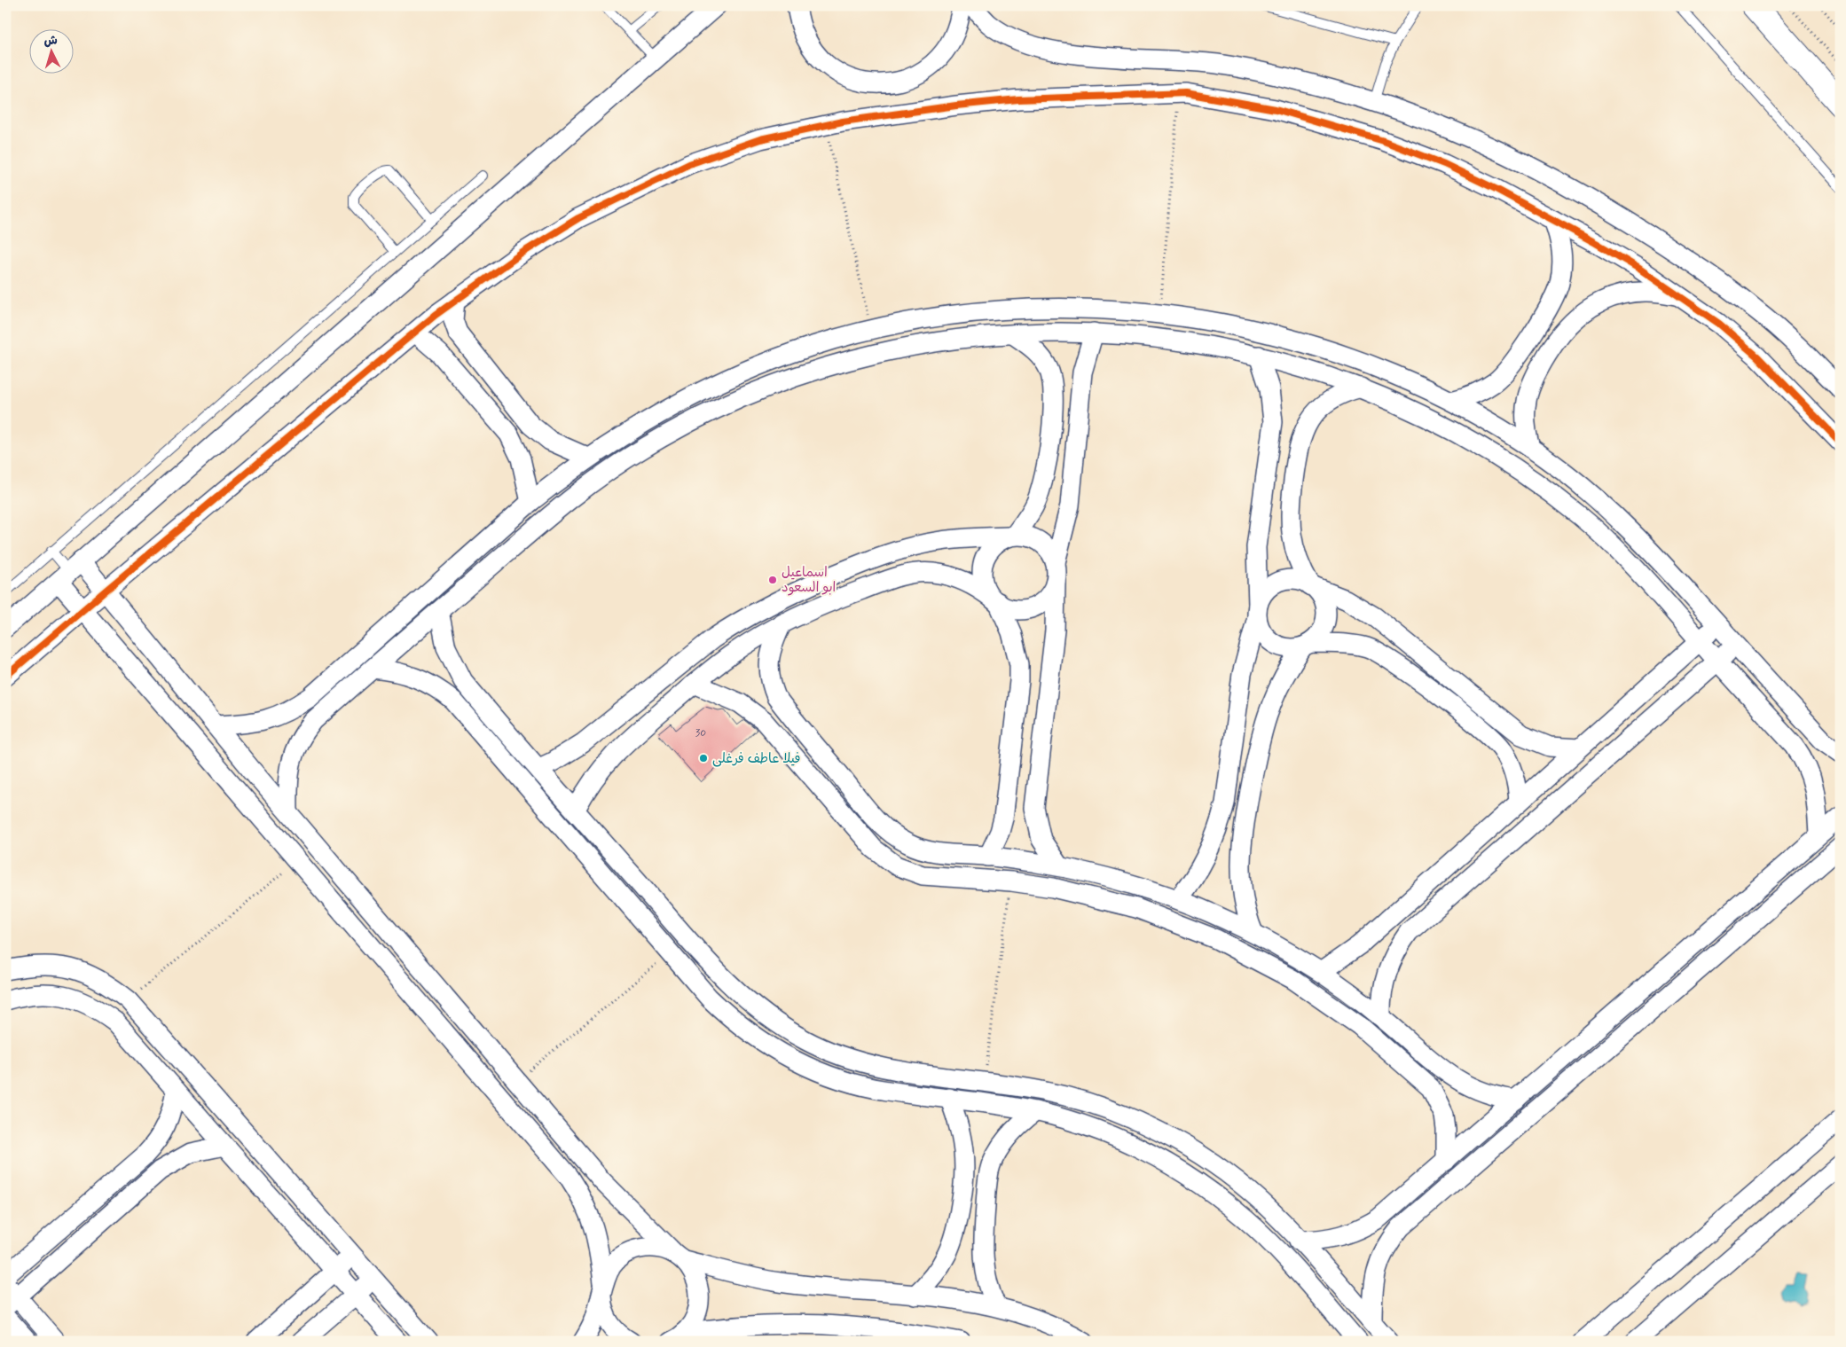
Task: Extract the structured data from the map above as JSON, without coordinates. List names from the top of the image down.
{
  "places": ["اسماعيل ابو السعود", "فيلا عاطف فرغلى"],
  "house_numbers": ["30"],
  "north": "top"
}
